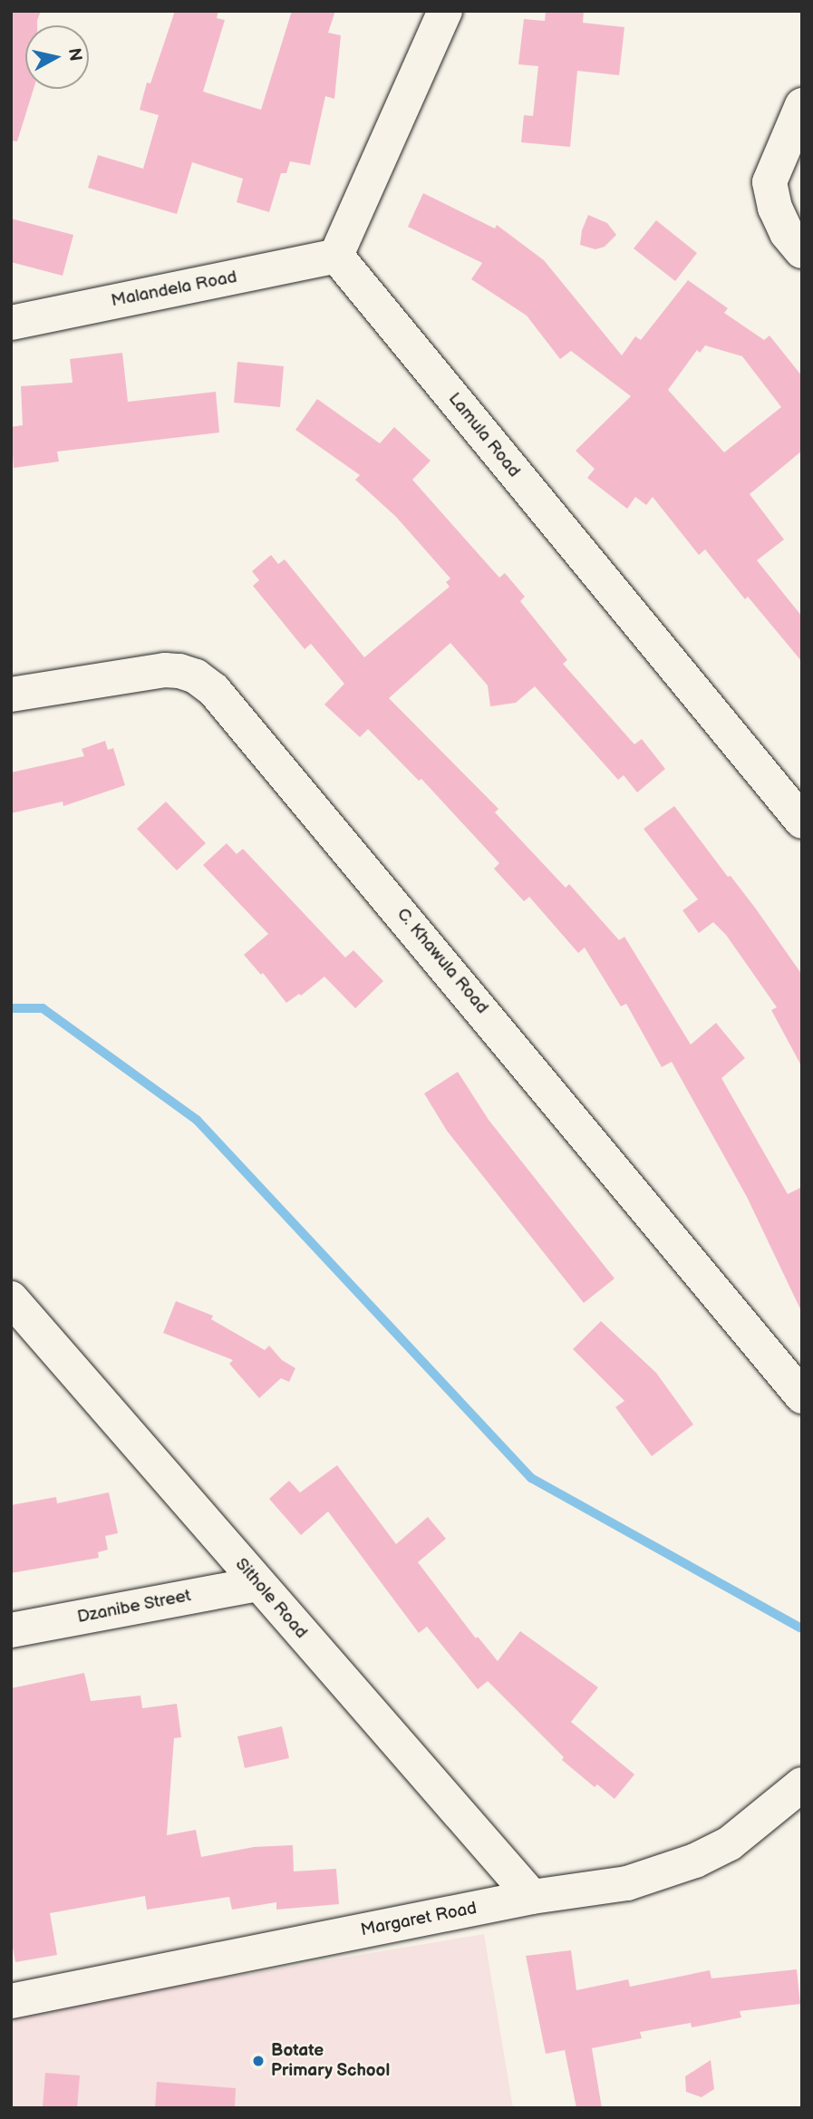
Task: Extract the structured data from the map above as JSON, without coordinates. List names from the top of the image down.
{
  "streets": {
    "street": [
      "Malandela Road",
      "Lamula Road",
      "C. Khawula Road",
      "Sithole Road",
      "Dzanibe Street",
      "Margaret Road"
    ]
  },
  "crossings": [
    ["Malandela Road", "Lamula Road"],
    ["Sithole Road", "Dzanibe Street"],
    ["Sithole Road", "Margaret Road"]
  ],
  "places": ["Botate Primary School"],
  "north": "right"
}
